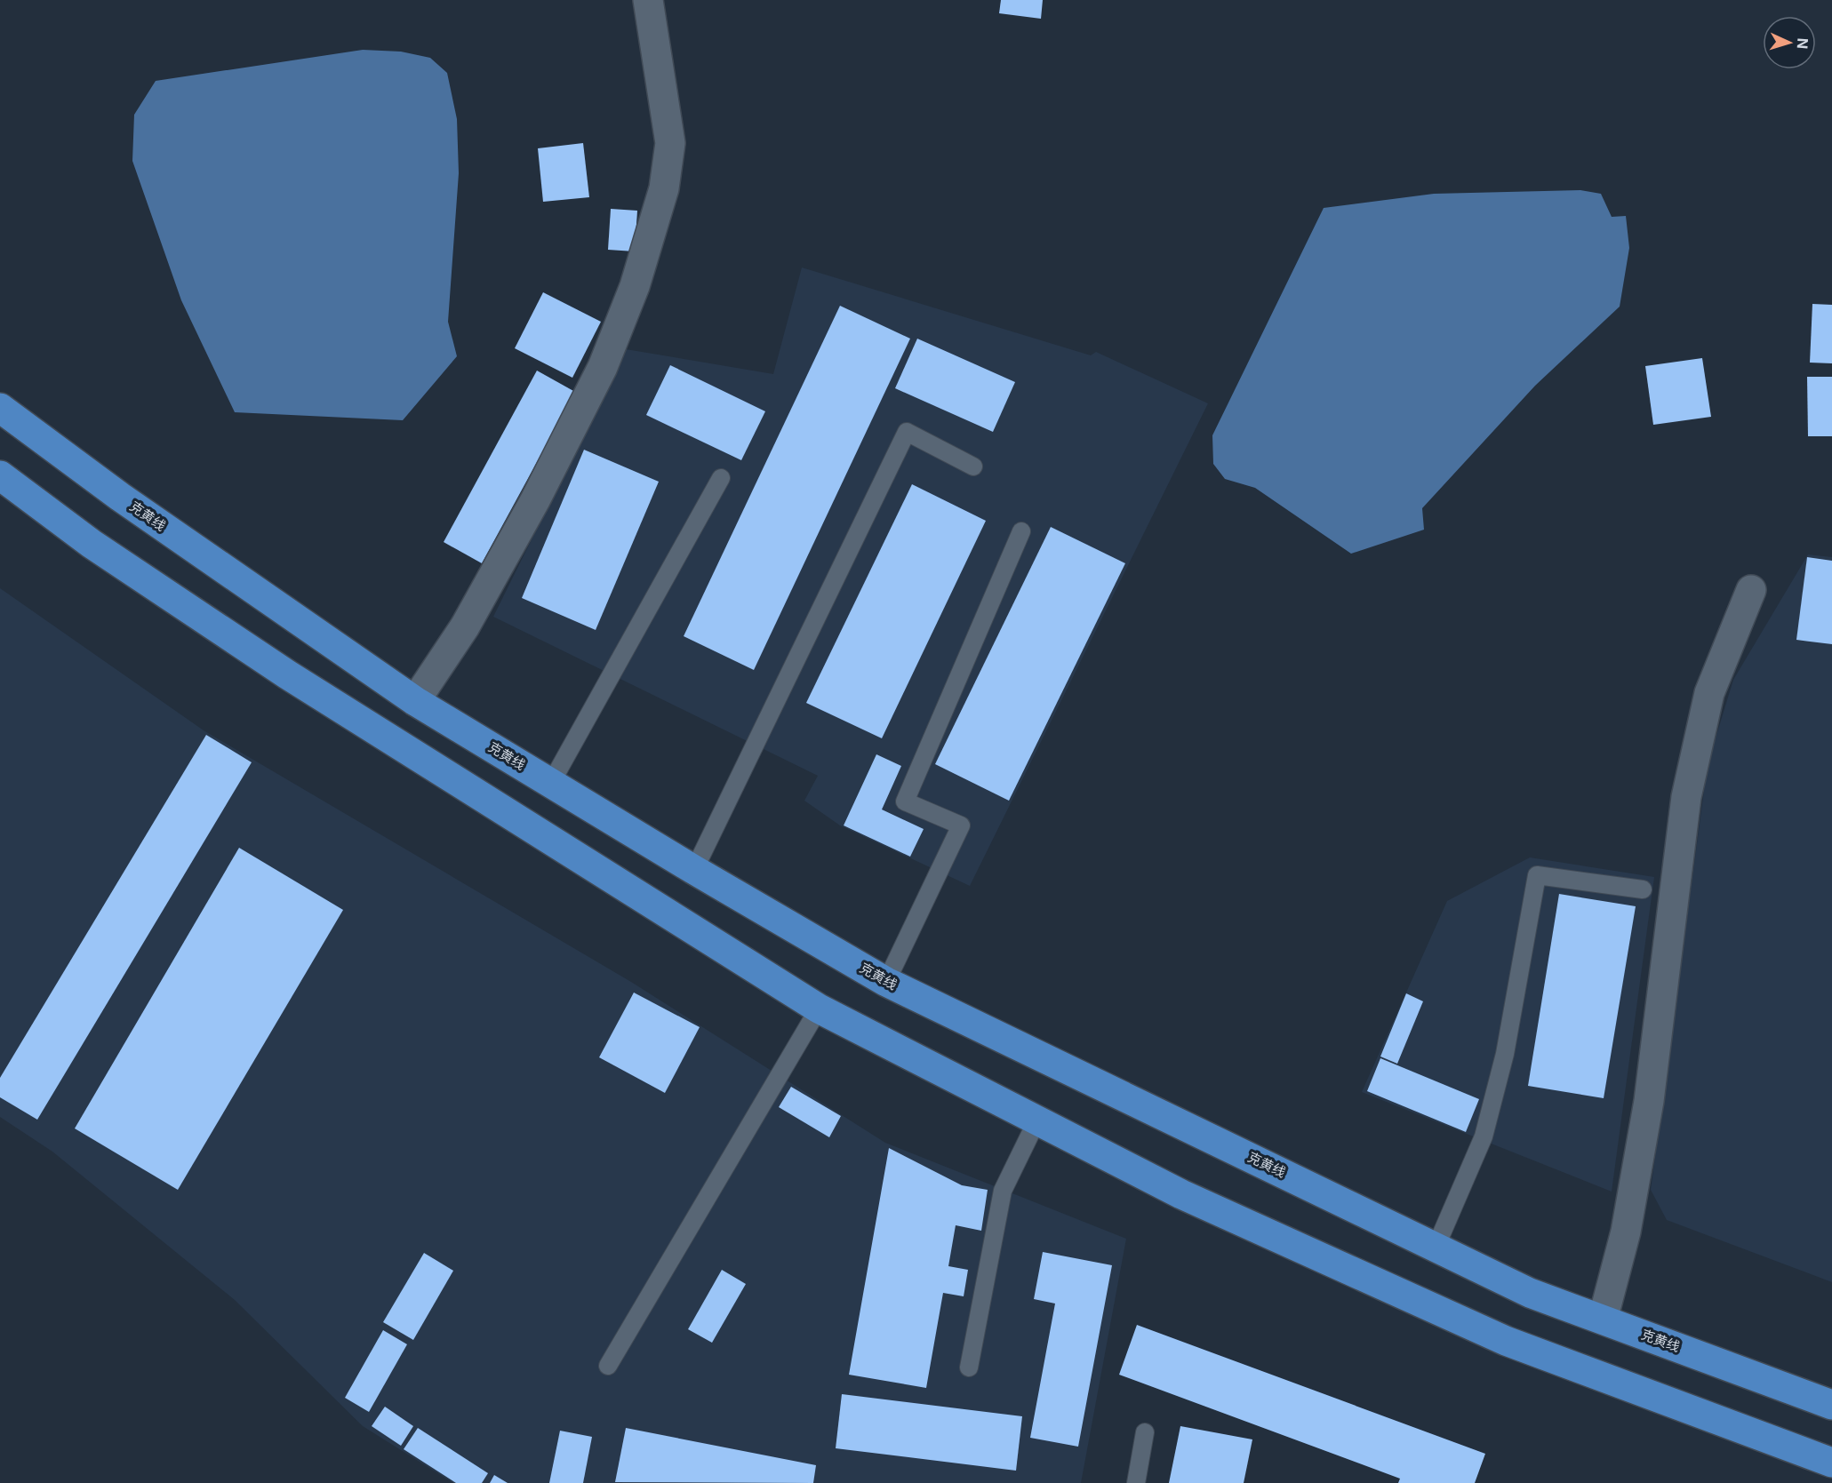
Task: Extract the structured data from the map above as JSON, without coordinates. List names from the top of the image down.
{
  "streets": {
    "highway": ["克黄线"]
  },
  "north": "right"
}
